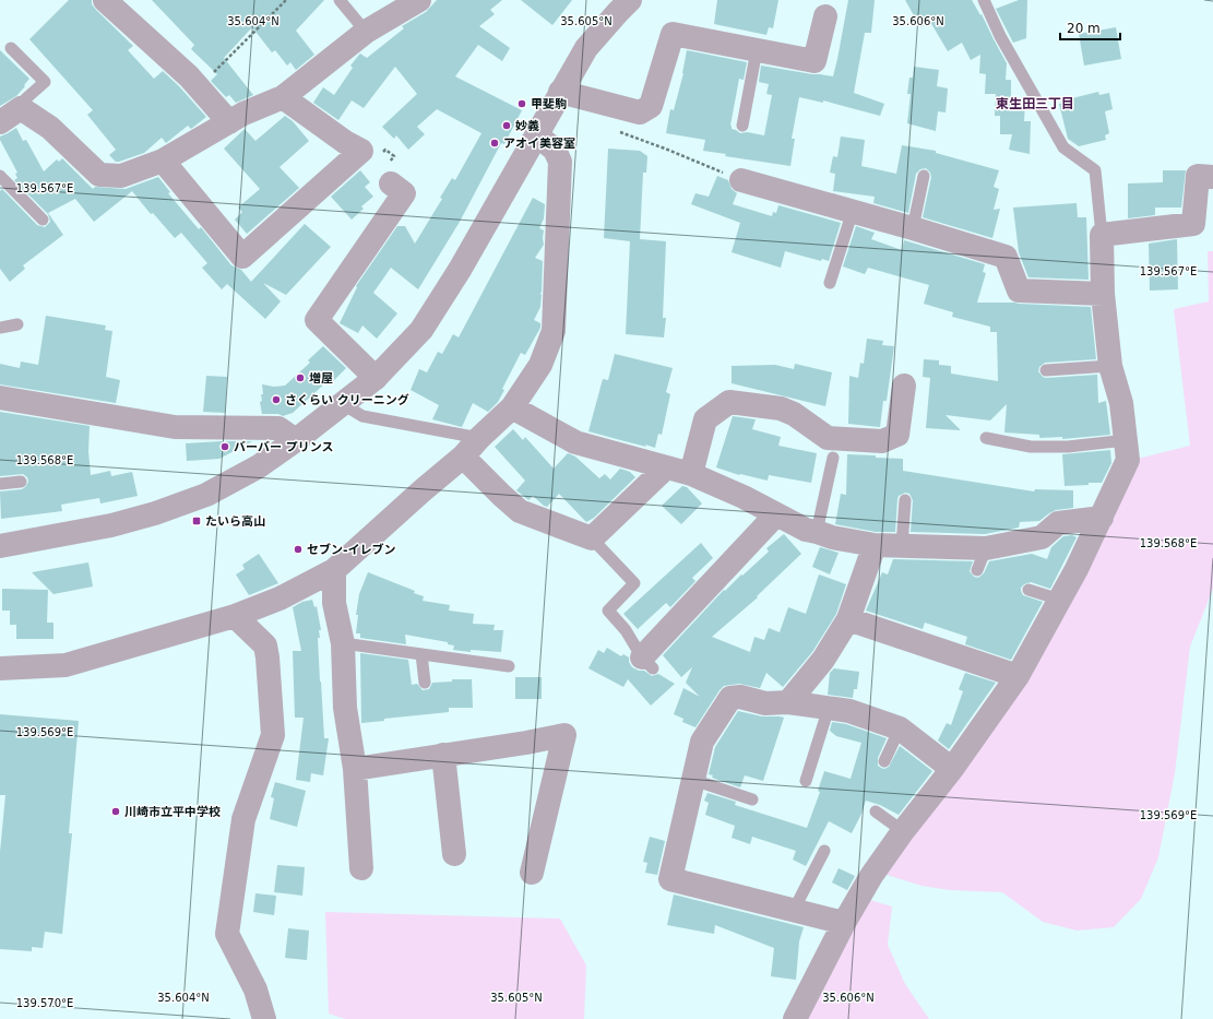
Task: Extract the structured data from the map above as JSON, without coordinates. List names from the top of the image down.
{
  "districts": ["東生田三丁目"],
  "places": {
    "other": [
      "甲斐駒",
      "妙義",
      "アオイ美容室",
      "増屋",
      "さくらい クリーニング",
      "バーバー プリンス",
      "セブン-イレブン",
      "川崎市立平中学校"
    ],
    "transit": ["たいら高山"]
  },
  "scale_bar": "20 m",
  "coordinates": [
    "35.604°N",
    "35.605°N",
    "35.606°N",
    "139.567°E",
    "139.568°E",
    "139.569°E",
    "139.570°E"
  ]
}
